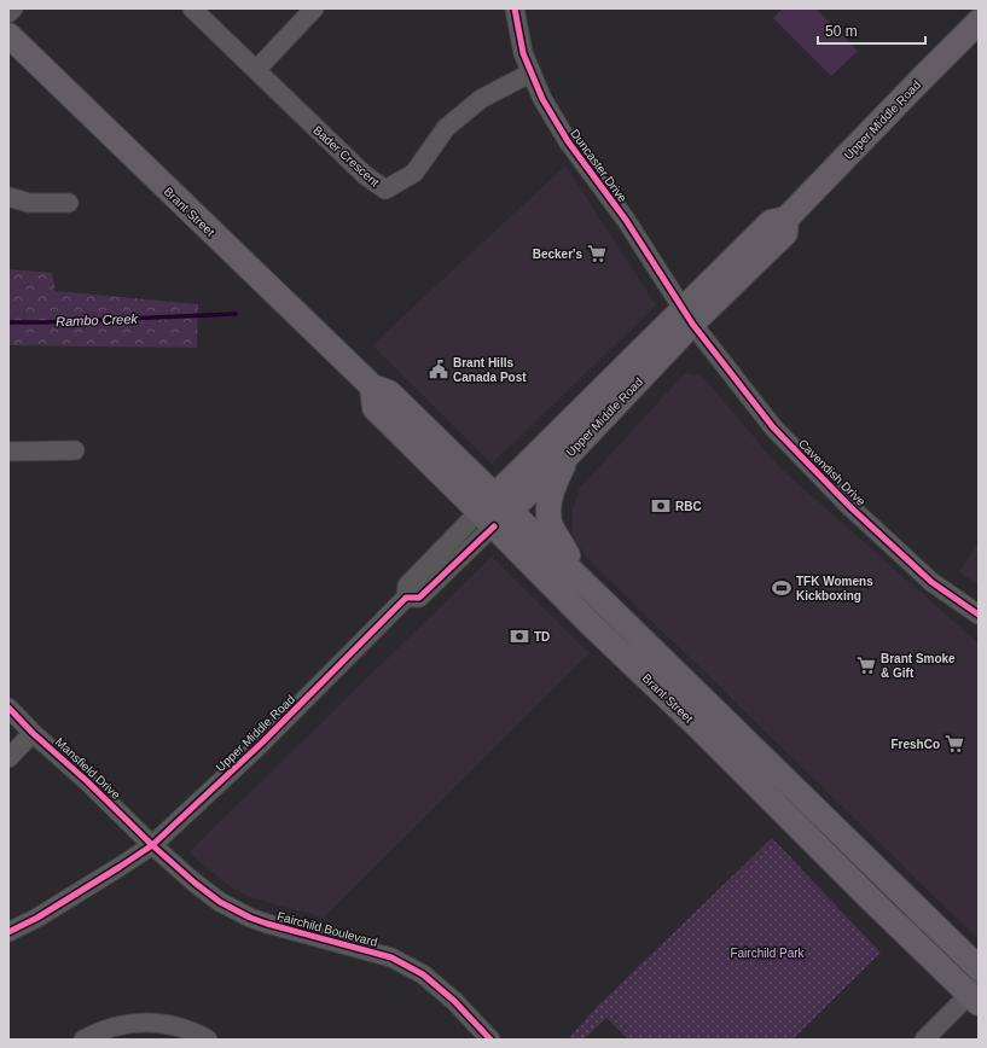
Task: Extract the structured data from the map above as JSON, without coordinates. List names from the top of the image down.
{
  "streets": {
    "main road": ["Upper Middle Road", "Brant Street"],
    "street": [
      "Bader Crescent",
      "Duncaster Drive",
      "Cavendish Drive",
      "Mansfield Drive",
      "Fairchild Boulevard"
    ]
  },
  "crossings": [
    ["Upper Middle Road", "Duncaster Drive"],
    ["Upper Middle Road", "Brant Street"],
    ["Upper Middle Road", "Cavendish Drive"],
    ["Upper Middle Road", "Mansfield Drive"],
    ["Upper Middle Road", "Fairchild Boulevard"],
    ["Bader Crescent", "Duncaster Drive"],
    ["Duncaster Drive", "Cavendish Drive"],
    ["Mansfield Drive", "Fairchild Boulevard"]
  ],
  "water": ["Rambo Creek"],
  "parks": ["Fairchild Park"],
  "places": {
    "supermarket": ["Becker's", "Brant Smoke & Gift", "FreshCo"],
    "public building": ["Brant Hills Canada Post"],
    "bank": ["RBC", "TD"],
    "sports": ["TFK Womens Kickboxing"]
  },
  "scale_bar": "50 m"
}
